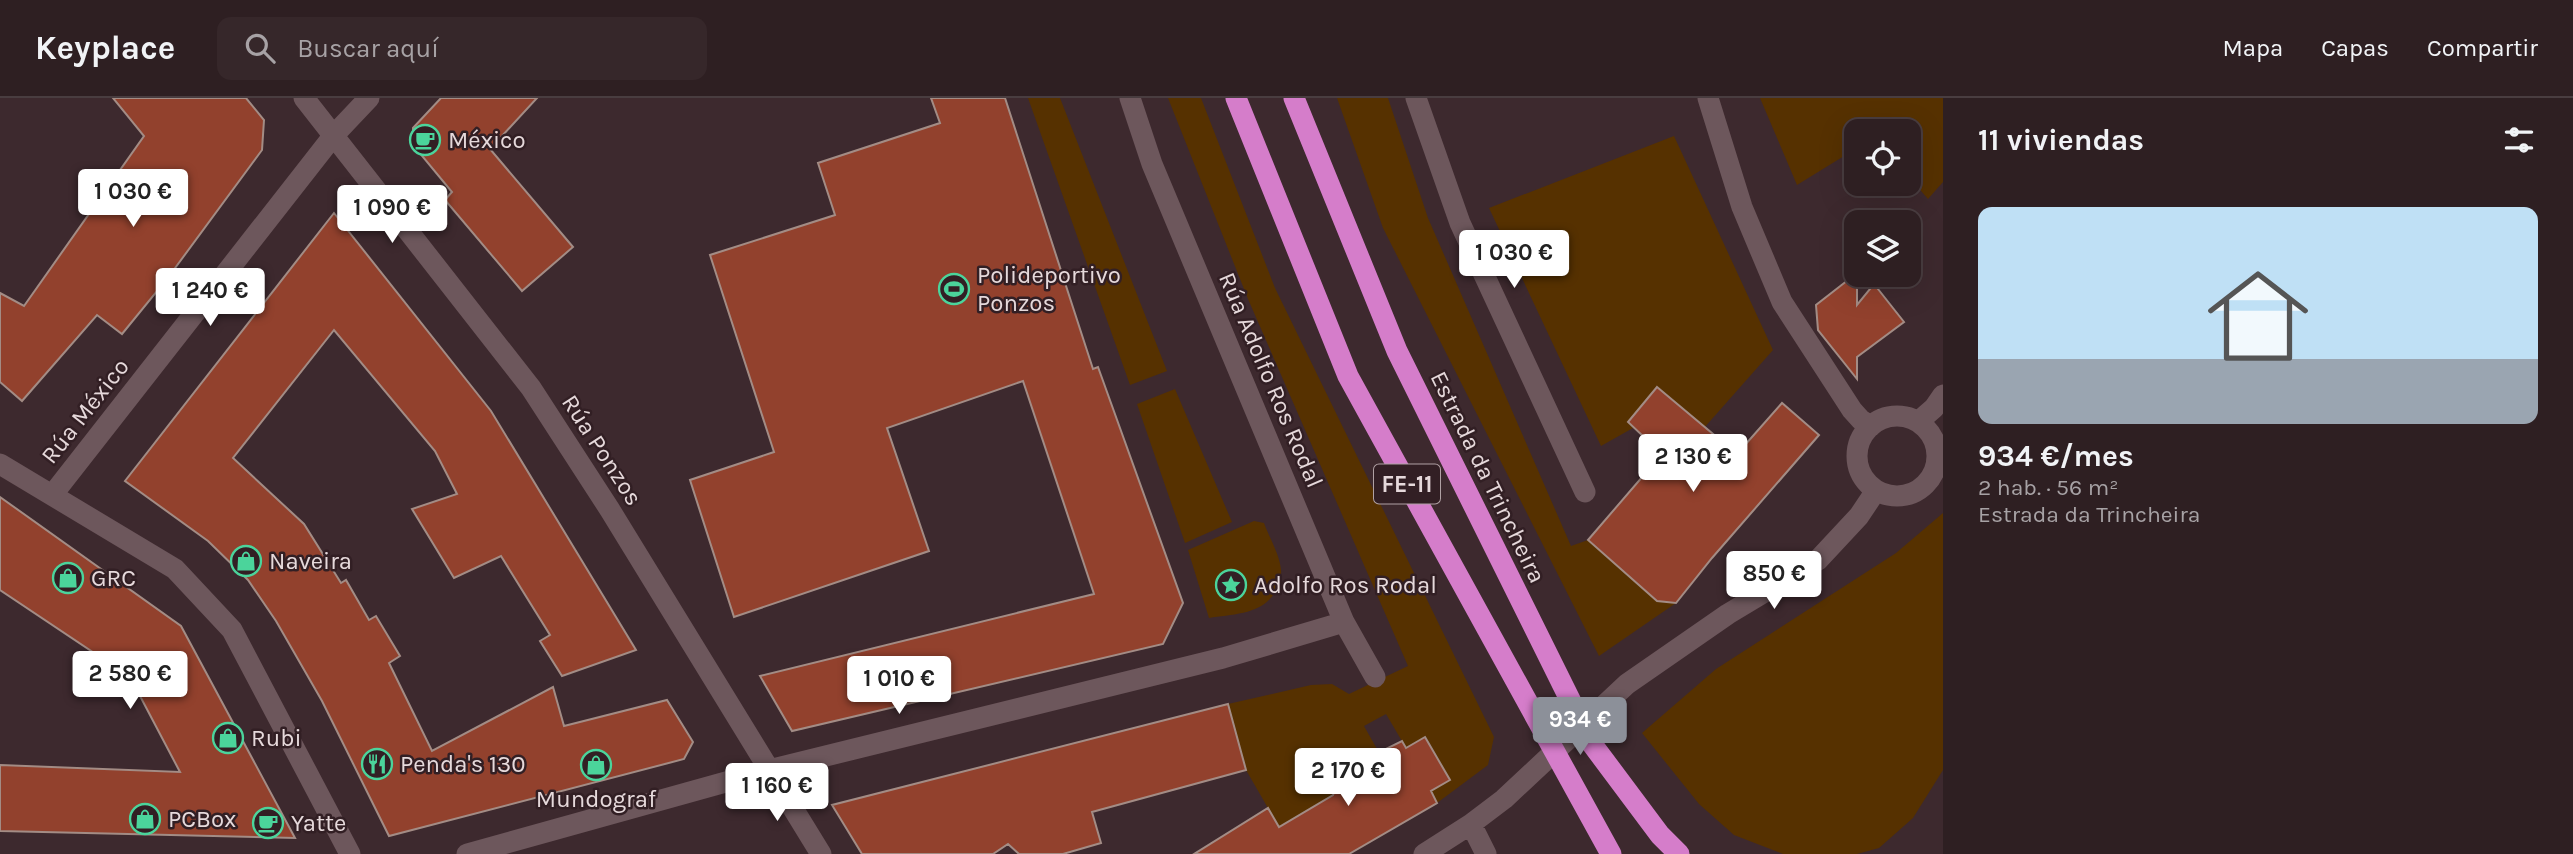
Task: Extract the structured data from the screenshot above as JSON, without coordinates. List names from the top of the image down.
{
  "streets": {
    "highway": ["Estrada da Trincheira", "FE-11"],
    "street": ["Rúa Adolfo Ros Rodal", "Rúa México", "Rúa Ponzos"]
  },
  "crossings": [
    ["Rúa México", "Rúa Ponzos"]
  ],
  "places": {
    "cafe": ["México", "Yatte"],
    "sports": ["Polideportivo Ponzos"],
    "shop": [
      "Naveira",
      "GRC",
      "Rubi",
      "Mundograf",
      "PCBox"
    ],
    "place": ["Adolfo Ros Rodal"],
    "restaurant": ["Penda's 130"]
  },
  "page": {
    "header": "Keyplace",
    "search": "Buscar aquí",
    "nav": ["Mapa", "Capas", "Compartir"],
    "heading": "11 viviendas",
    "price": [
      "1 030 €",
      "1 090 €",
      "1 030 €",
      "1 240 €",
      "2 130 €",
      "850 €",
      "2 580 €",
      "1 010 €",
      "934 €",
      "2 170 €",
      "1 160 €"
    ],
    "list": [
      {
        "name": "934 €/mes",
        "note": "2 hab. · 56 m² · Estrada da Trincheira"
      }
    ]
  }
}
